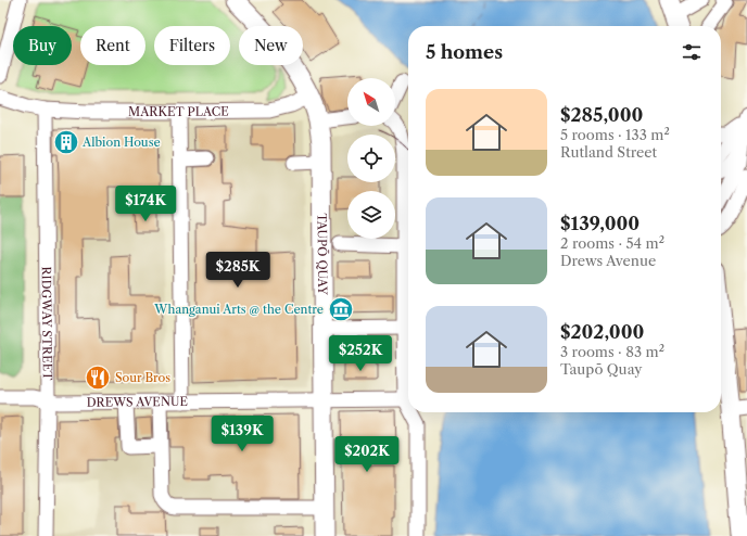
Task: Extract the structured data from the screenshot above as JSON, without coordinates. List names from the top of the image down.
{
  "streets": {
    "main road": ["TAUPŌ QUAY"],
    "street": ["MARKET PLACE", "RIDGWAY STREET", "DREWS AVENUE"]
  },
  "crossings": [
    ["MARKET PLACE", "TAUPŌ QUAY"],
    ["MARKET PLACE", "RIDGWAY STREET"],
    ["TAUPŌ QUAY", "DREWS AVENUE"],
    ["RIDGWAY STREET", "DREWS AVENUE"]
  ],
  "places": {
    "building": ["Albion House"],
    "museum": ["Whanganui Arts @ the Centre"],
    "restaurant": ["Sour Bros"]
  },
  "north": "top left",
  "page": {
    "chip": [
      "Buy",
      "Rent",
      "Filters",
      "New"
    ],
    "heading": "5 homes",
    "list": [
      {
        "name": "$285,000",
        "note": "5 rooms · 133 m² · Rutland Street"
      },
      {
        "name": "$139,000",
        "note": "2 rooms · 54 m² · Drews Avenue"
      },
      {
        "name": "$202,000",
        "note": "3 rooms · 83 m² · Taupō Quay"
      }
    ],
    "price": [
      "$174K",
      "$285K",
      "$252K",
      "$139K",
      "$202K"
    ]
  }
}
